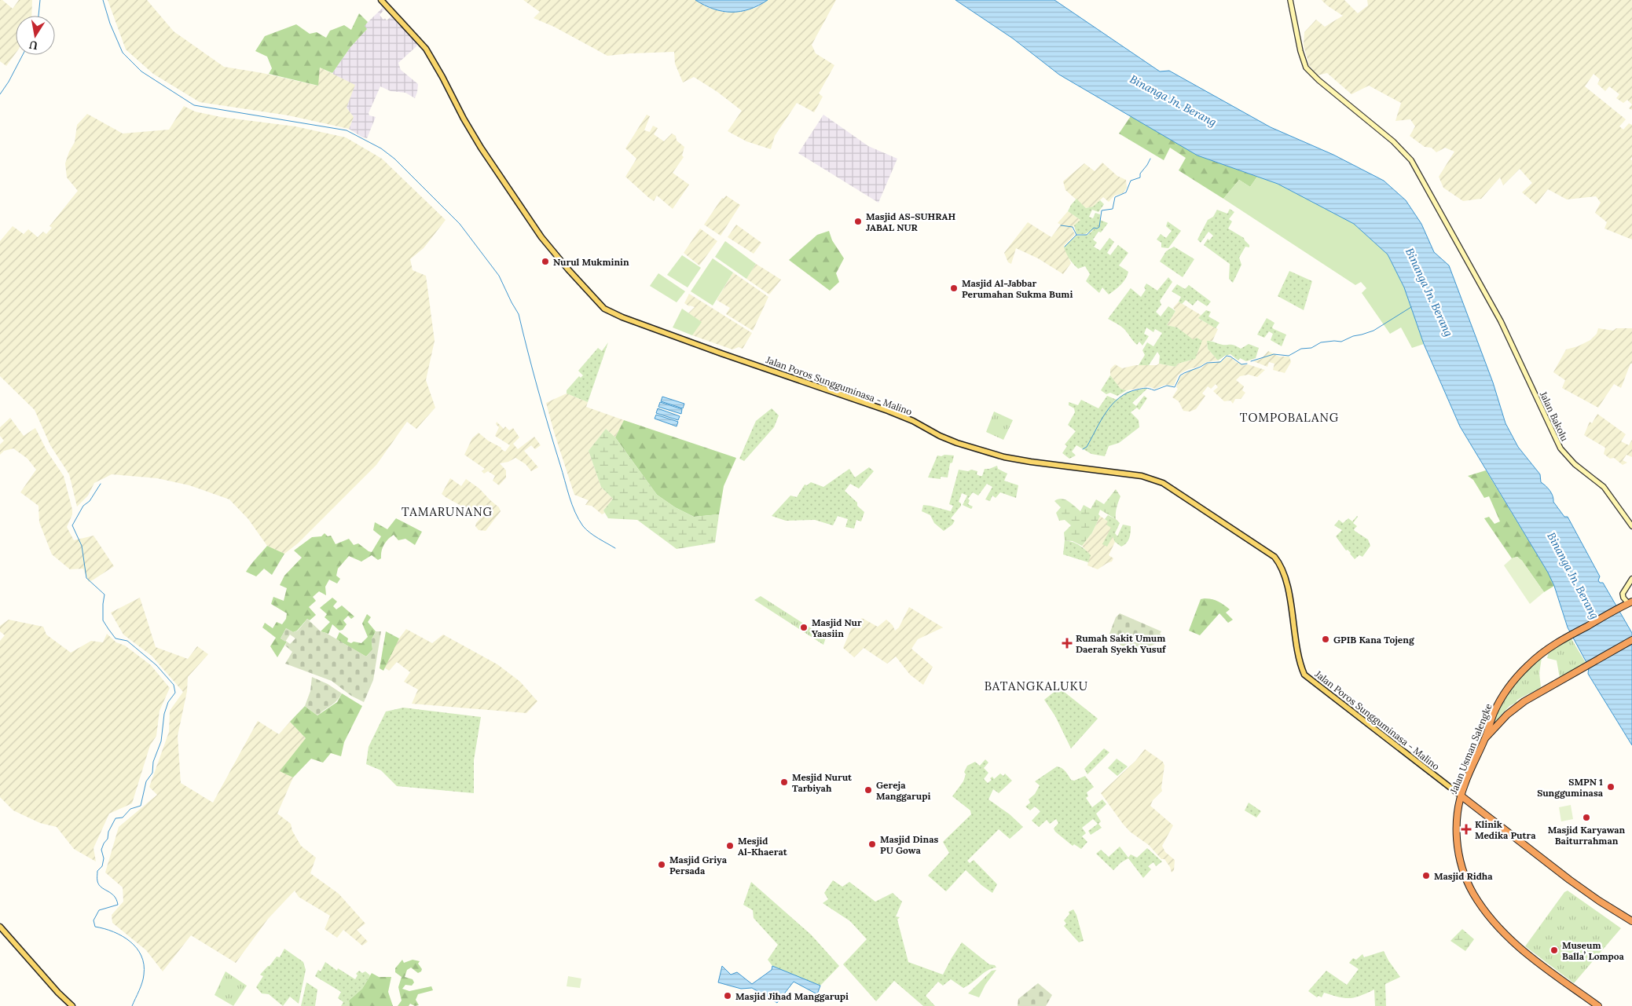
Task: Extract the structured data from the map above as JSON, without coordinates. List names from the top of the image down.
{
  "streets": {
    "highway": ["Jalan Usman Salengke"],
    "main road": ["Jalan Poros Sungguminasa - Malino", "Jalan Bakolu"]
  },
  "crossings": [
    ["Jalan Poros Sungguminasa - Malino", "Jalan Usman Salengke"]
  ],
  "districts": ["TOMPOBALANG", "TAMARUNANG", "BATANGKALUKU"],
  "water": ["Binanga Jn. Berang"],
  "places": {
    "other": [
      "Masjid AS-SUHRAH JABAL NUR",
      "Nurul Mukminin",
      "Masjid Al-Jabbar Perumahan Sukma Bumi",
      "Masjid Nur Yaasiin",
      "GPIB Kana Tojeng",
      "Mesjid Nurut Tarbiyah",
      "SMPN 1 Sungguminasa",
      "Gereja Manggarupi",
      "Masjid Karyawan Baiturrahman",
      "Masjid Dinas PU Gowa",
      "Mesjid Al-Khaerat",
      "Masjid Griya Persada",
      "Masjid Ridha",
      "Museum Ballaʼ Lompoa",
      "Masjid Jihad Manggarupi"
    ],
    "health": ["Rumah Sakit Umum Daerah Syekh Yusuf", "Klinik Medika Putra"]
  },
  "north": "bottom"
}
